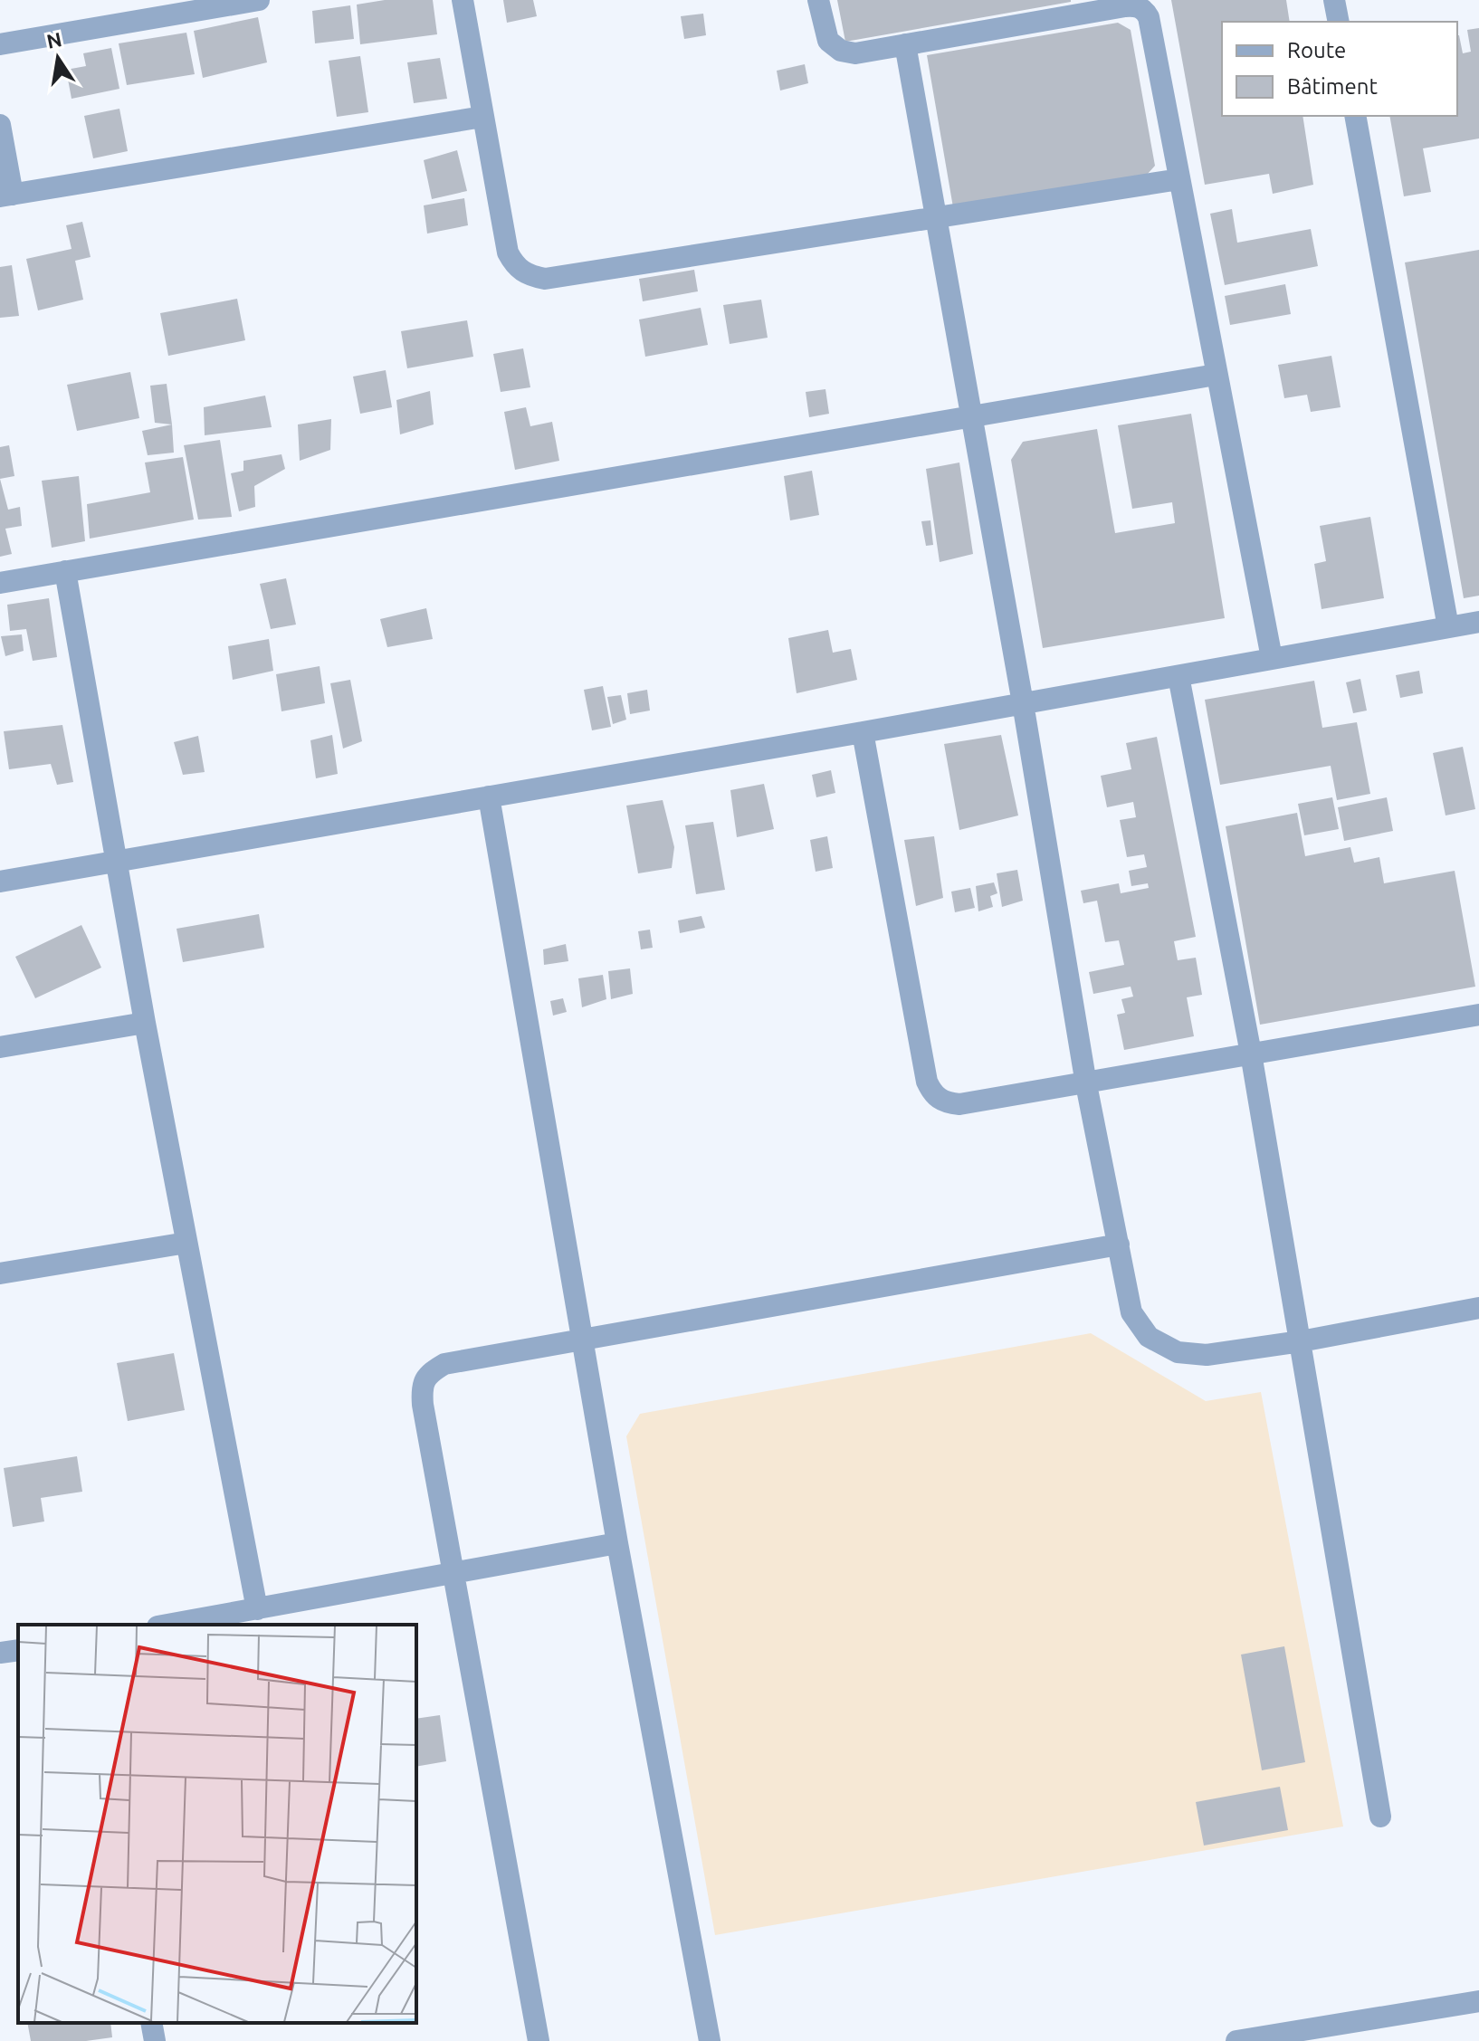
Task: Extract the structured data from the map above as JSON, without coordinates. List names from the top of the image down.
{
  "legend": ["Route", "Bâtiment"],
  "north": "top"
}
